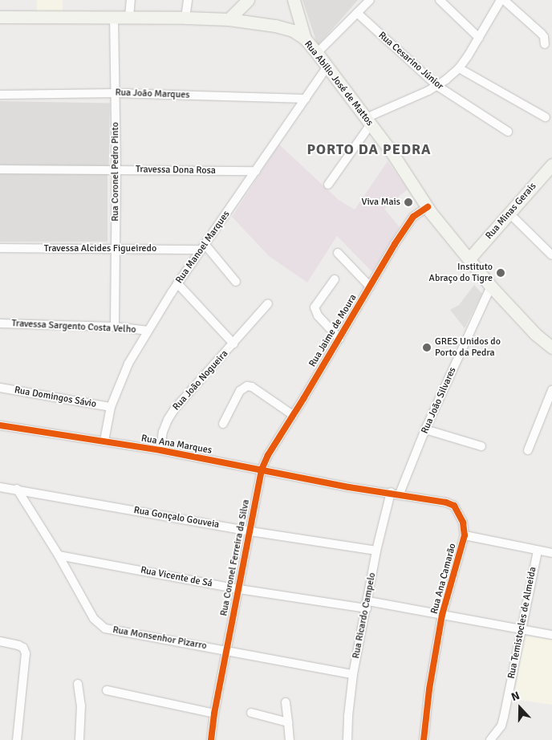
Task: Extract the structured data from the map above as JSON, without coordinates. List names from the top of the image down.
{
  "streets": {
    "main road": ["Rua Abilio José de Mattos", "Rua Minas Gerais"],
    "street": [
      "Rua Cesarino Júnior",
      "Rua João Marques",
      "Travessa Dona Rosa",
      "Rua Coronel Pedro Pinto",
      "Rua Manoel Marques",
      "Travessa Alcides Figueiredo",
      "Travessa Sargento Costa Velho",
      "Rua Jaime de Moura",
      "Rua João Nogueira",
      "Rua Domingos Sávio",
      "Rua João Silvares",
      "Rua Ana Marques",
      "Rua Gonçalo Gouveia",
      "Rua Coronel Ferreira da Silva",
      "Rua Vicente de Sá",
      "Rua Ana Camarão",
      "Rua Ricardo Campelo",
      "Rua Temistocles de Almeida",
      "Rua Monsenhor Pizarro"
    ]
  },
  "crossings": [
    ["Rua Abilio José de Mattos", "Rua Coronel Pedro Pinto"],
    ["Rua Abilio José de Mattos", "Rua Minas Gerais"],
    ["Rua Abilio José de Mattos", "Rua Manoel Marques"],
    ["Rua Abilio José de Mattos", "Rua Jaime de Moura"],
    ["Rua Abilio José de Mattos", "Rua João Silvares"],
    ["Rua João Marques", "Rua Coronel Pedro Pinto"],
    ["Rua João Marques", "Rua Manoel Marques"],
    ["Travessa Dona Rosa", "Rua Coronel Pedro Pinto"],
    ["Travessa Dona Rosa", "Rua Manoel Marques"],
    ["Rua Coronel Pedro Pinto", "Travessa Alcides Figueiredo"],
    ["Rua Coronel Pedro Pinto", "Travessa Sargento Costa Velho"],
    ["Rua Manoel Marques", "Travessa Alcides Figueiredo"],
    ["Rua Manoel Marques", "Travessa Sargento Costa Velho"],
    ["Rua Manoel Marques", "Rua Domingos Sávio"],
    ["Rua Manoel Marques", "Rua Ana Marques"],
    ["Rua Jaime de Moura", "Rua Ana Marques"],
    ["Rua Jaime de Moura", "Rua Coronel Ferreira da Silva"],
    ["Rua João Nogueira", "Rua Ana Marques"],
    ["Rua João Silvares", "Rua Ana Camarão"],
    ["Rua Ana Marques", "Rua Coronel Ferreira da Silva"],
    ["Rua Ana Marques", "Rua Ana Camarão"],
    ["Rua Gonçalo Gouveia", "Rua Coronel Ferreira da Silva"],
    ["Rua Gonçalo Gouveia", "Rua Ricardo Campelo"],
    ["Rua Gonçalo Gouveia", "Rua Monsenhor Pizarro"],
    ["Rua Coronel Ferreira da Silva", "Rua Vicente de Sá"],
    ["Rua Coronel Ferreira da Silva", "Rua Monsenhor Pizarro"],
    ["Rua Vicente de Sá", "Rua Ana Camarão"],
    ["Rua Vicente de Sá", "Rua Ricardo Campelo"],
    ["Rua Vicente de Sá", "Rua Temistocles de Almeida"],
    ["Rua Vicente de Sá", "Rua Monsenhor Pizarro"],
    ["Rua Ana Camarão", "Rua Ricardo Campelo"],
    ["Rua Ricardo Campelo", "Rua Monsenhor Pizarro"]
  ],
  "districts": ["PORTO DA PEDRA"],
  "places": ["Viva Mais", "Instituto Abraço do Tigre", "GRES Unidos do Porto da Pedra"],
  "north": "top"
}
